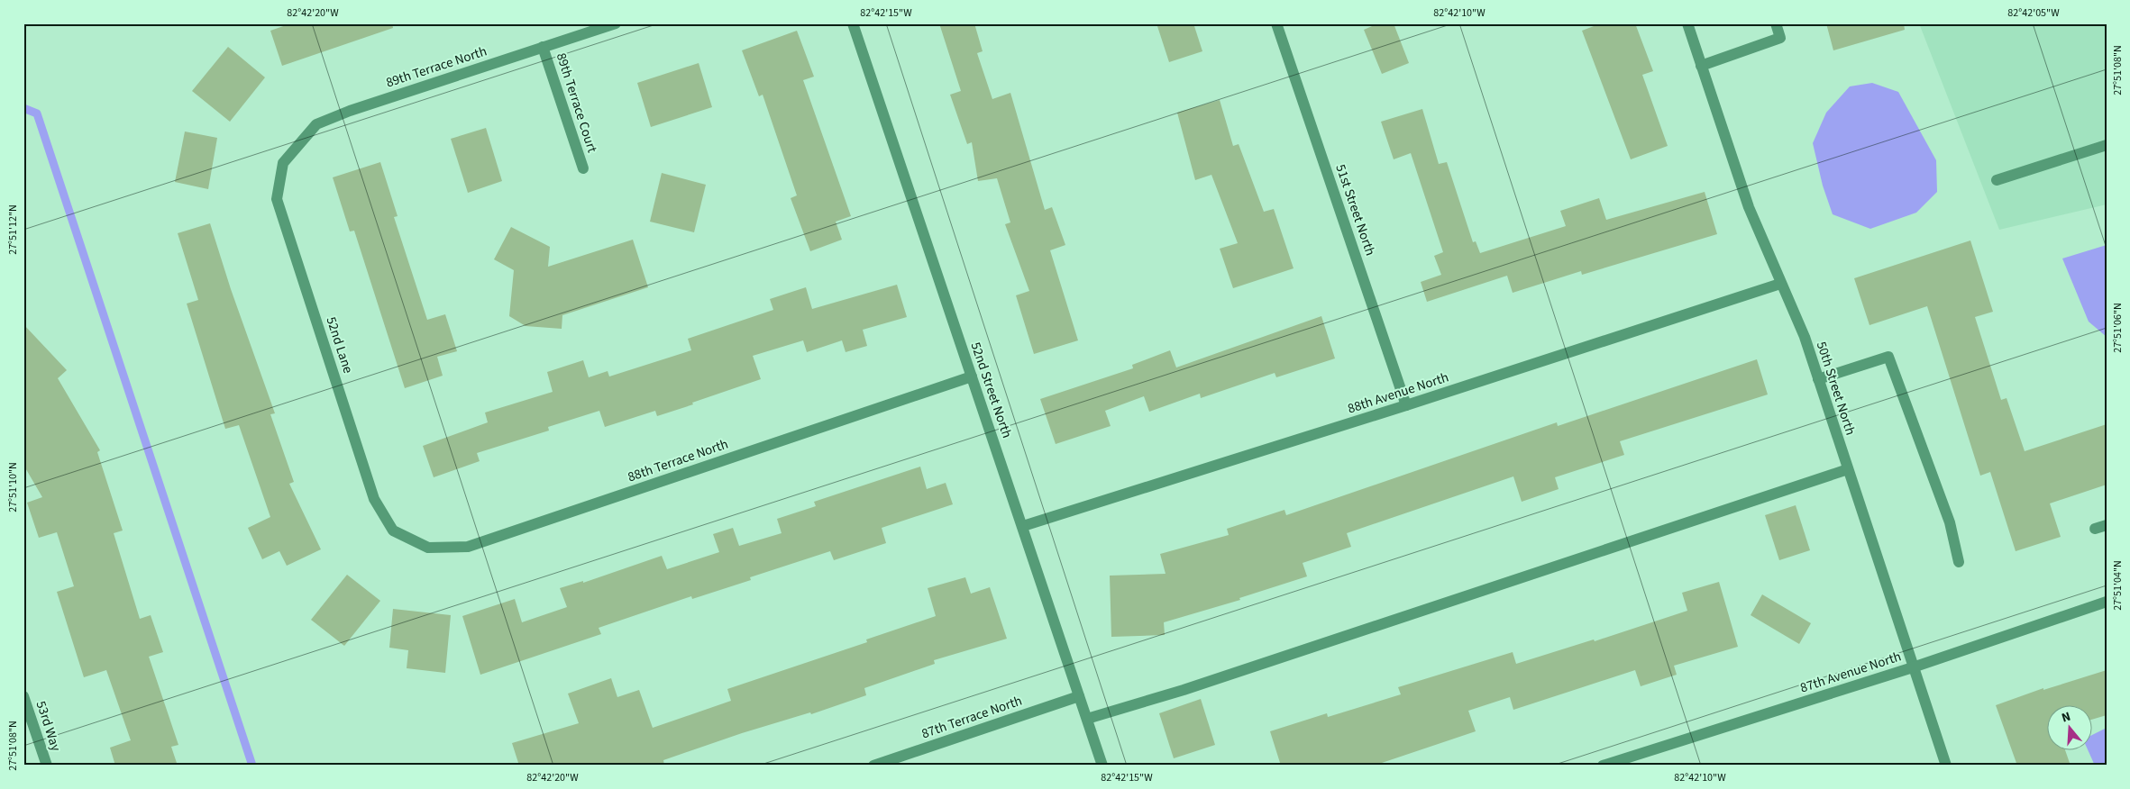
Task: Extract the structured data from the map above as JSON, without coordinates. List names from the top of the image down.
{
  "streets": {
    "street": [
      "89th Terrace North",
      "89th Terrace Court",
      "51st Street North",
      "52nd Lane",
      "50th Street North",
      "52nd Street North",
      "88th Avenue North",
      "88th Terrace North",
      "87th Avenue North",
      "87th Terrace North",
      "53rd Way"
    ]
  },
  "crossings": [
    ["89th Terrace North", "89th Terrace Court"],
    ["89th Terrace North", "52nd Lane"],
    ["51st Street North", "88th Avenue North"],
    ["52nd Lane", "88th Terrace North"],
    ["50th Street North", "88th Avenue North"],
    ["50th Street North", "87th Avenue North"],
    ["52nd Street North", "88th Avenue North"],
    ["52nd Street North", "88th Terrace North"],
    ["52nd Street North", "87th Terrace North"]
  ],
  "north": "top",
  "coordinates": [
    "82°42'20\"W",
    "82°42'15\"W",
    "82°42'10\"W",
    "82°42'05\"W",
    "27°51'08\"N",
    "27°51'12\"N",
    "27°51'06\"N",
    "27°51'10\"N",
    "27°51'04\"N"
  ]
}
